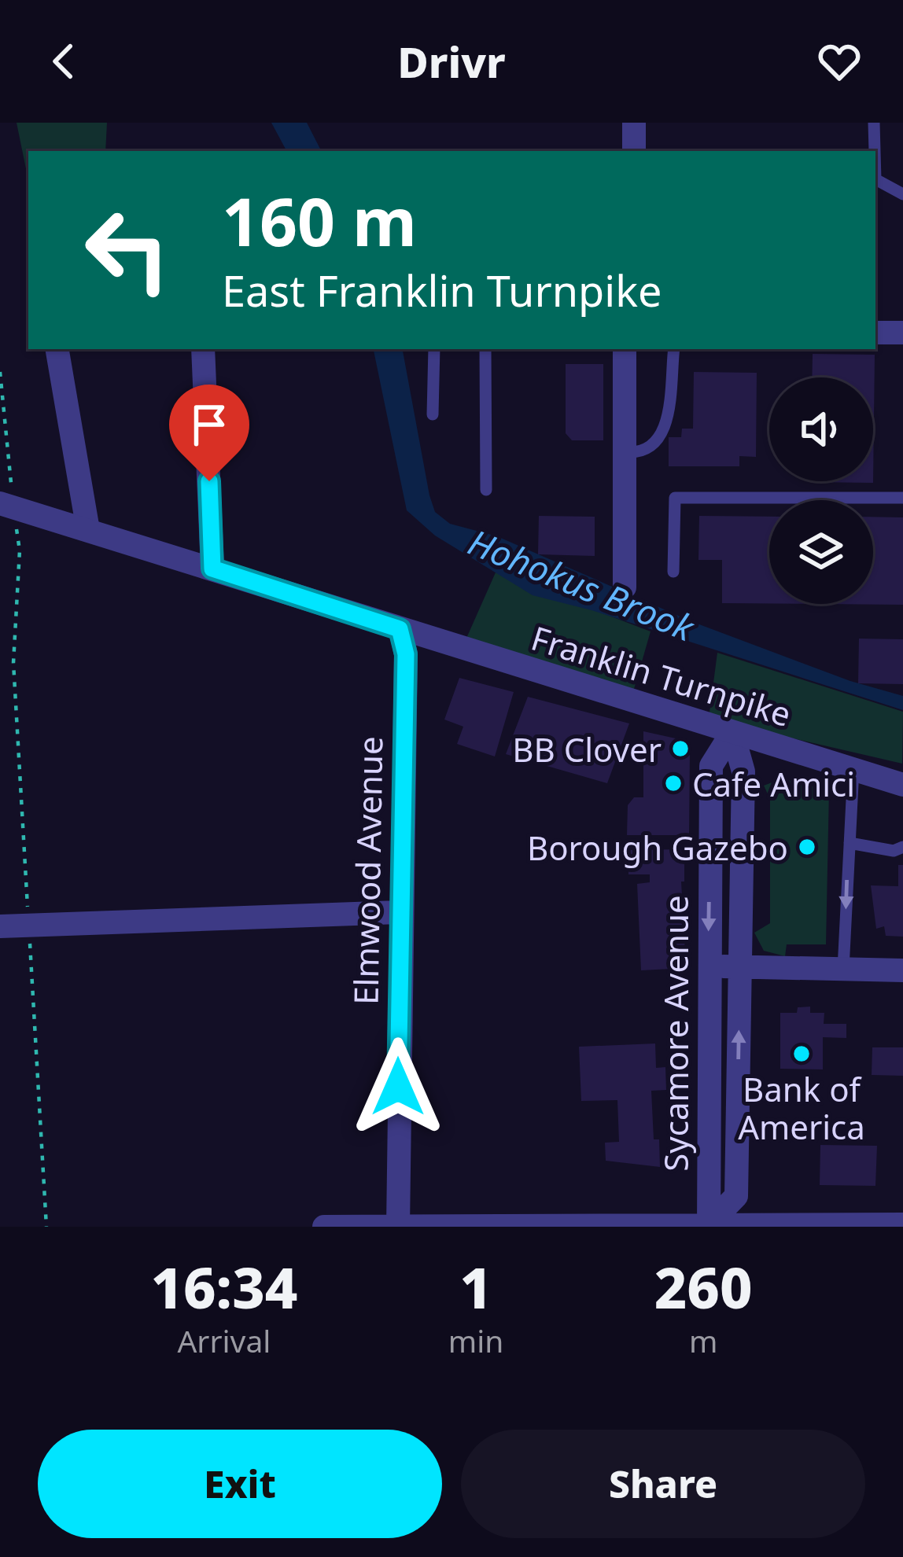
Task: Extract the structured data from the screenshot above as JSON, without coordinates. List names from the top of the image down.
{
  "streets": {
    "street": ["Franklin Turnpike", "Elmwood Avenue", "Sycamore Avenue"]
  },
  "crossings": [
    ["Franklin Turnpike", "Elmwood Avenue"],
    ["Franklin Turnpike", "Sycamore Avenue"]
  ],
  "water": ["Hohokus Brook"],
  "places": [
    "BB Clover",
    "Cafe Amici",
    "Borough Gazebo",
    "Bank of America"
  ],
  "page": {
    "header": "Drivr",
    "turn": ["160 m", "East Franklin Turnpike"],
    "eta": [
      "16:34",
      "Arrival",
      "1",
      "min",
      "260",
      "m"
    ],
    "buttons": ["Exit", "Share"]
  }
}
